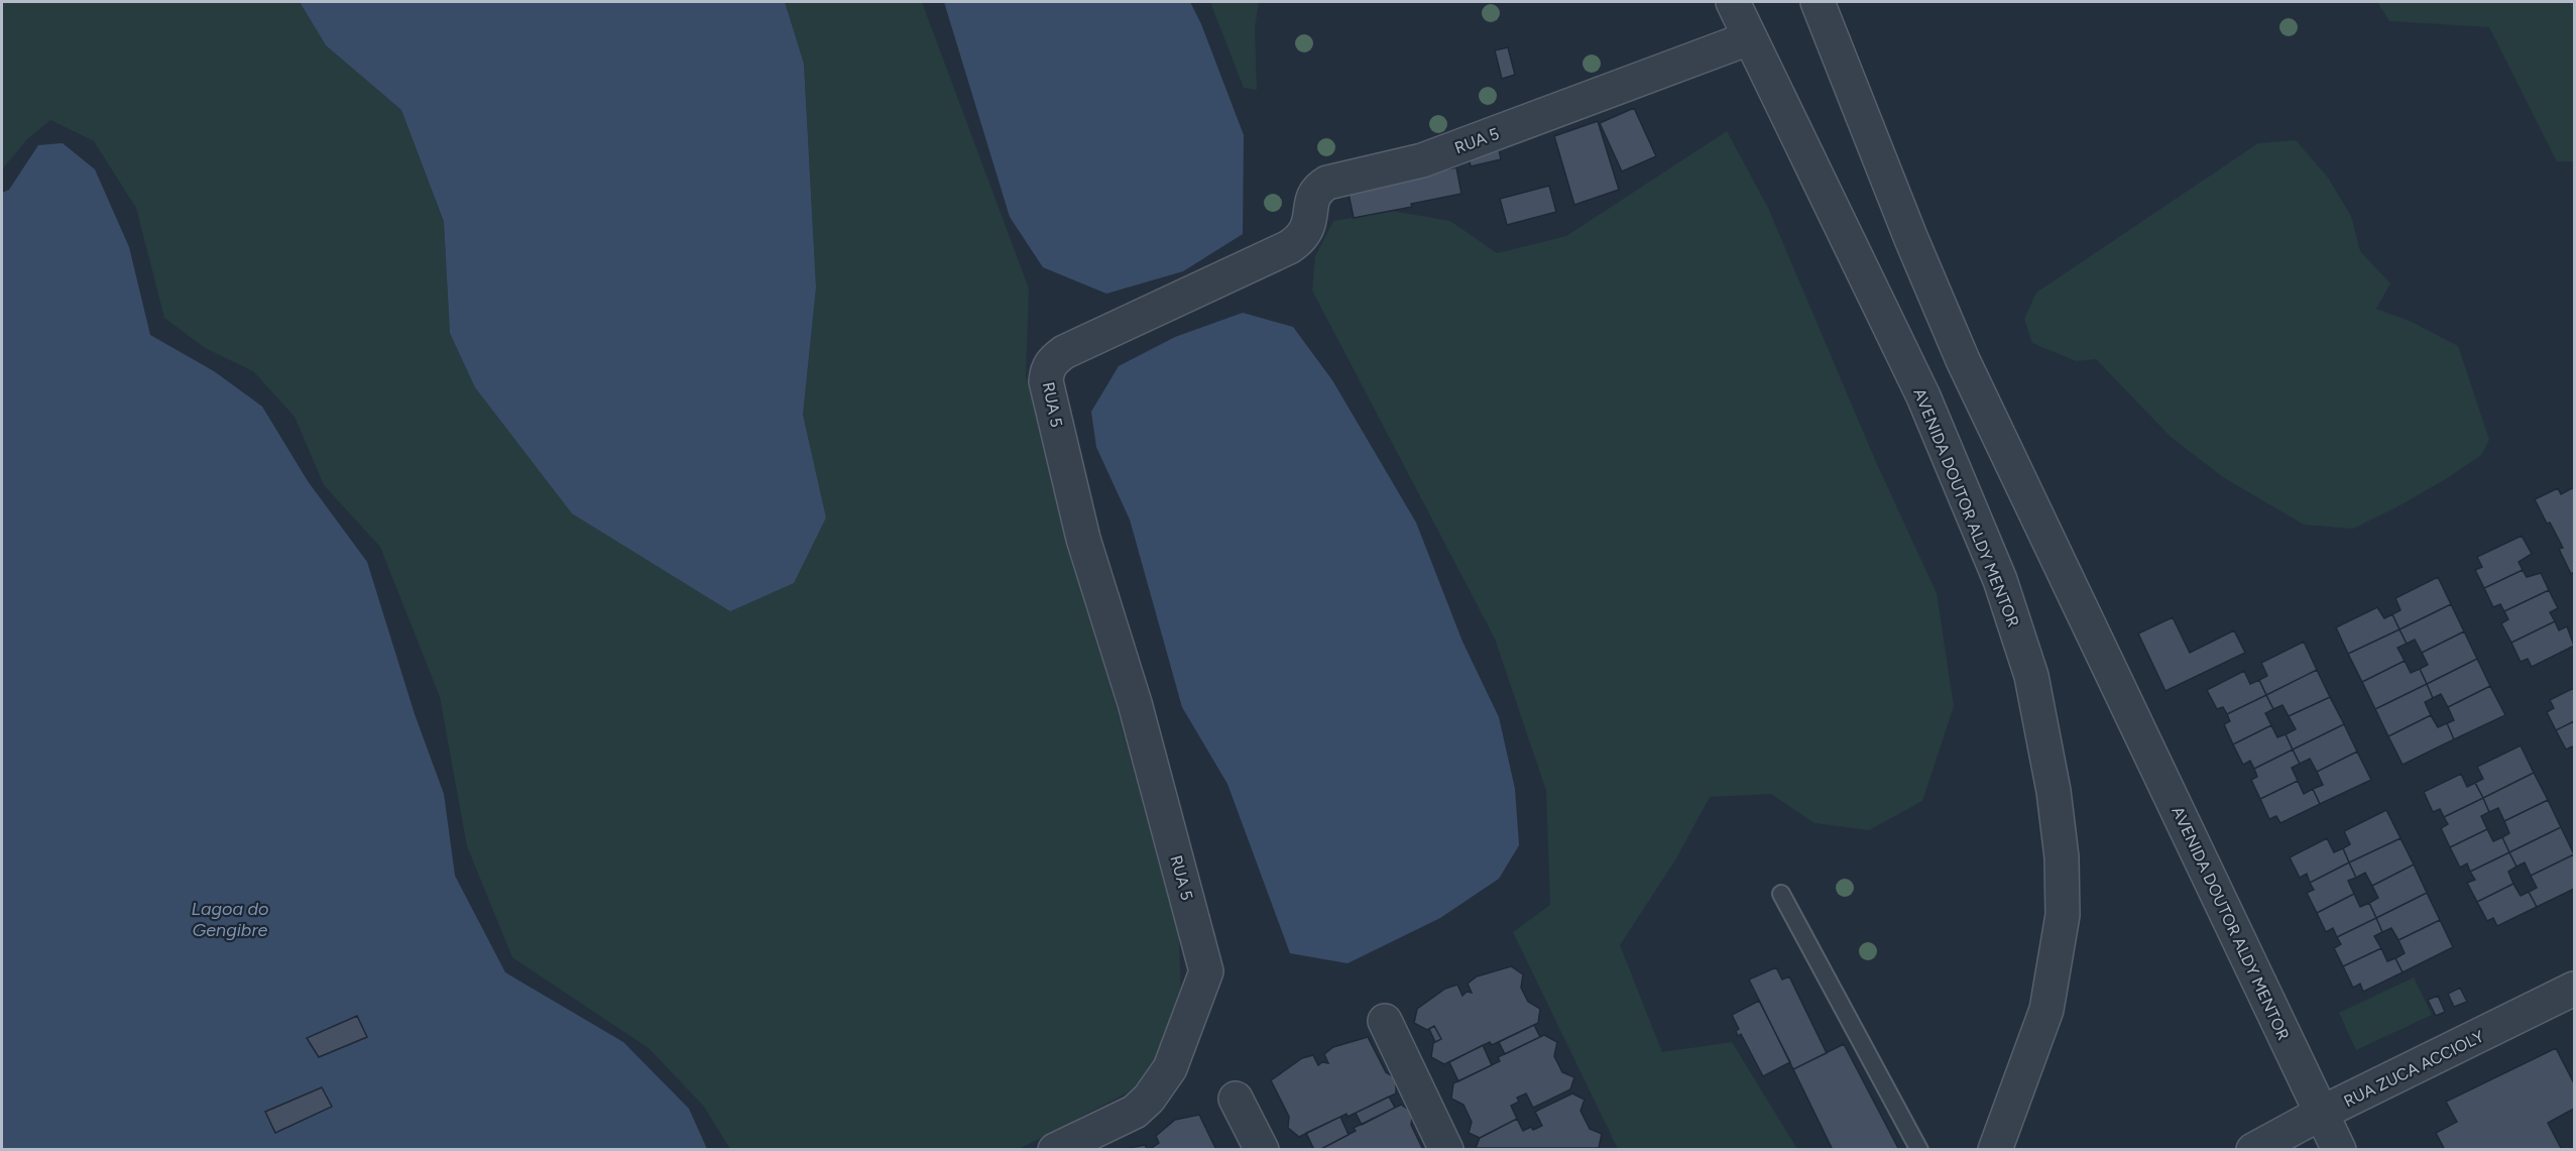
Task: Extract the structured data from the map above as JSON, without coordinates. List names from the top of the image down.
{
  "streets": {
    "street": ["RUA 5", "AVENIDA DOUTOR ALDY MENTOR", "RUA ZUCA ACCIOLY"]
  },
  "crossings": [
    ["RUA 5", "AVENIDA DOUTOR ALDY MENTOR"],
    ["AVENIDA DOUTOR ALDY MENTOR", "RUA ZUCA ACCIOLY"]
  ],
  "water": ["Lagoa do Gengibre"]
}
